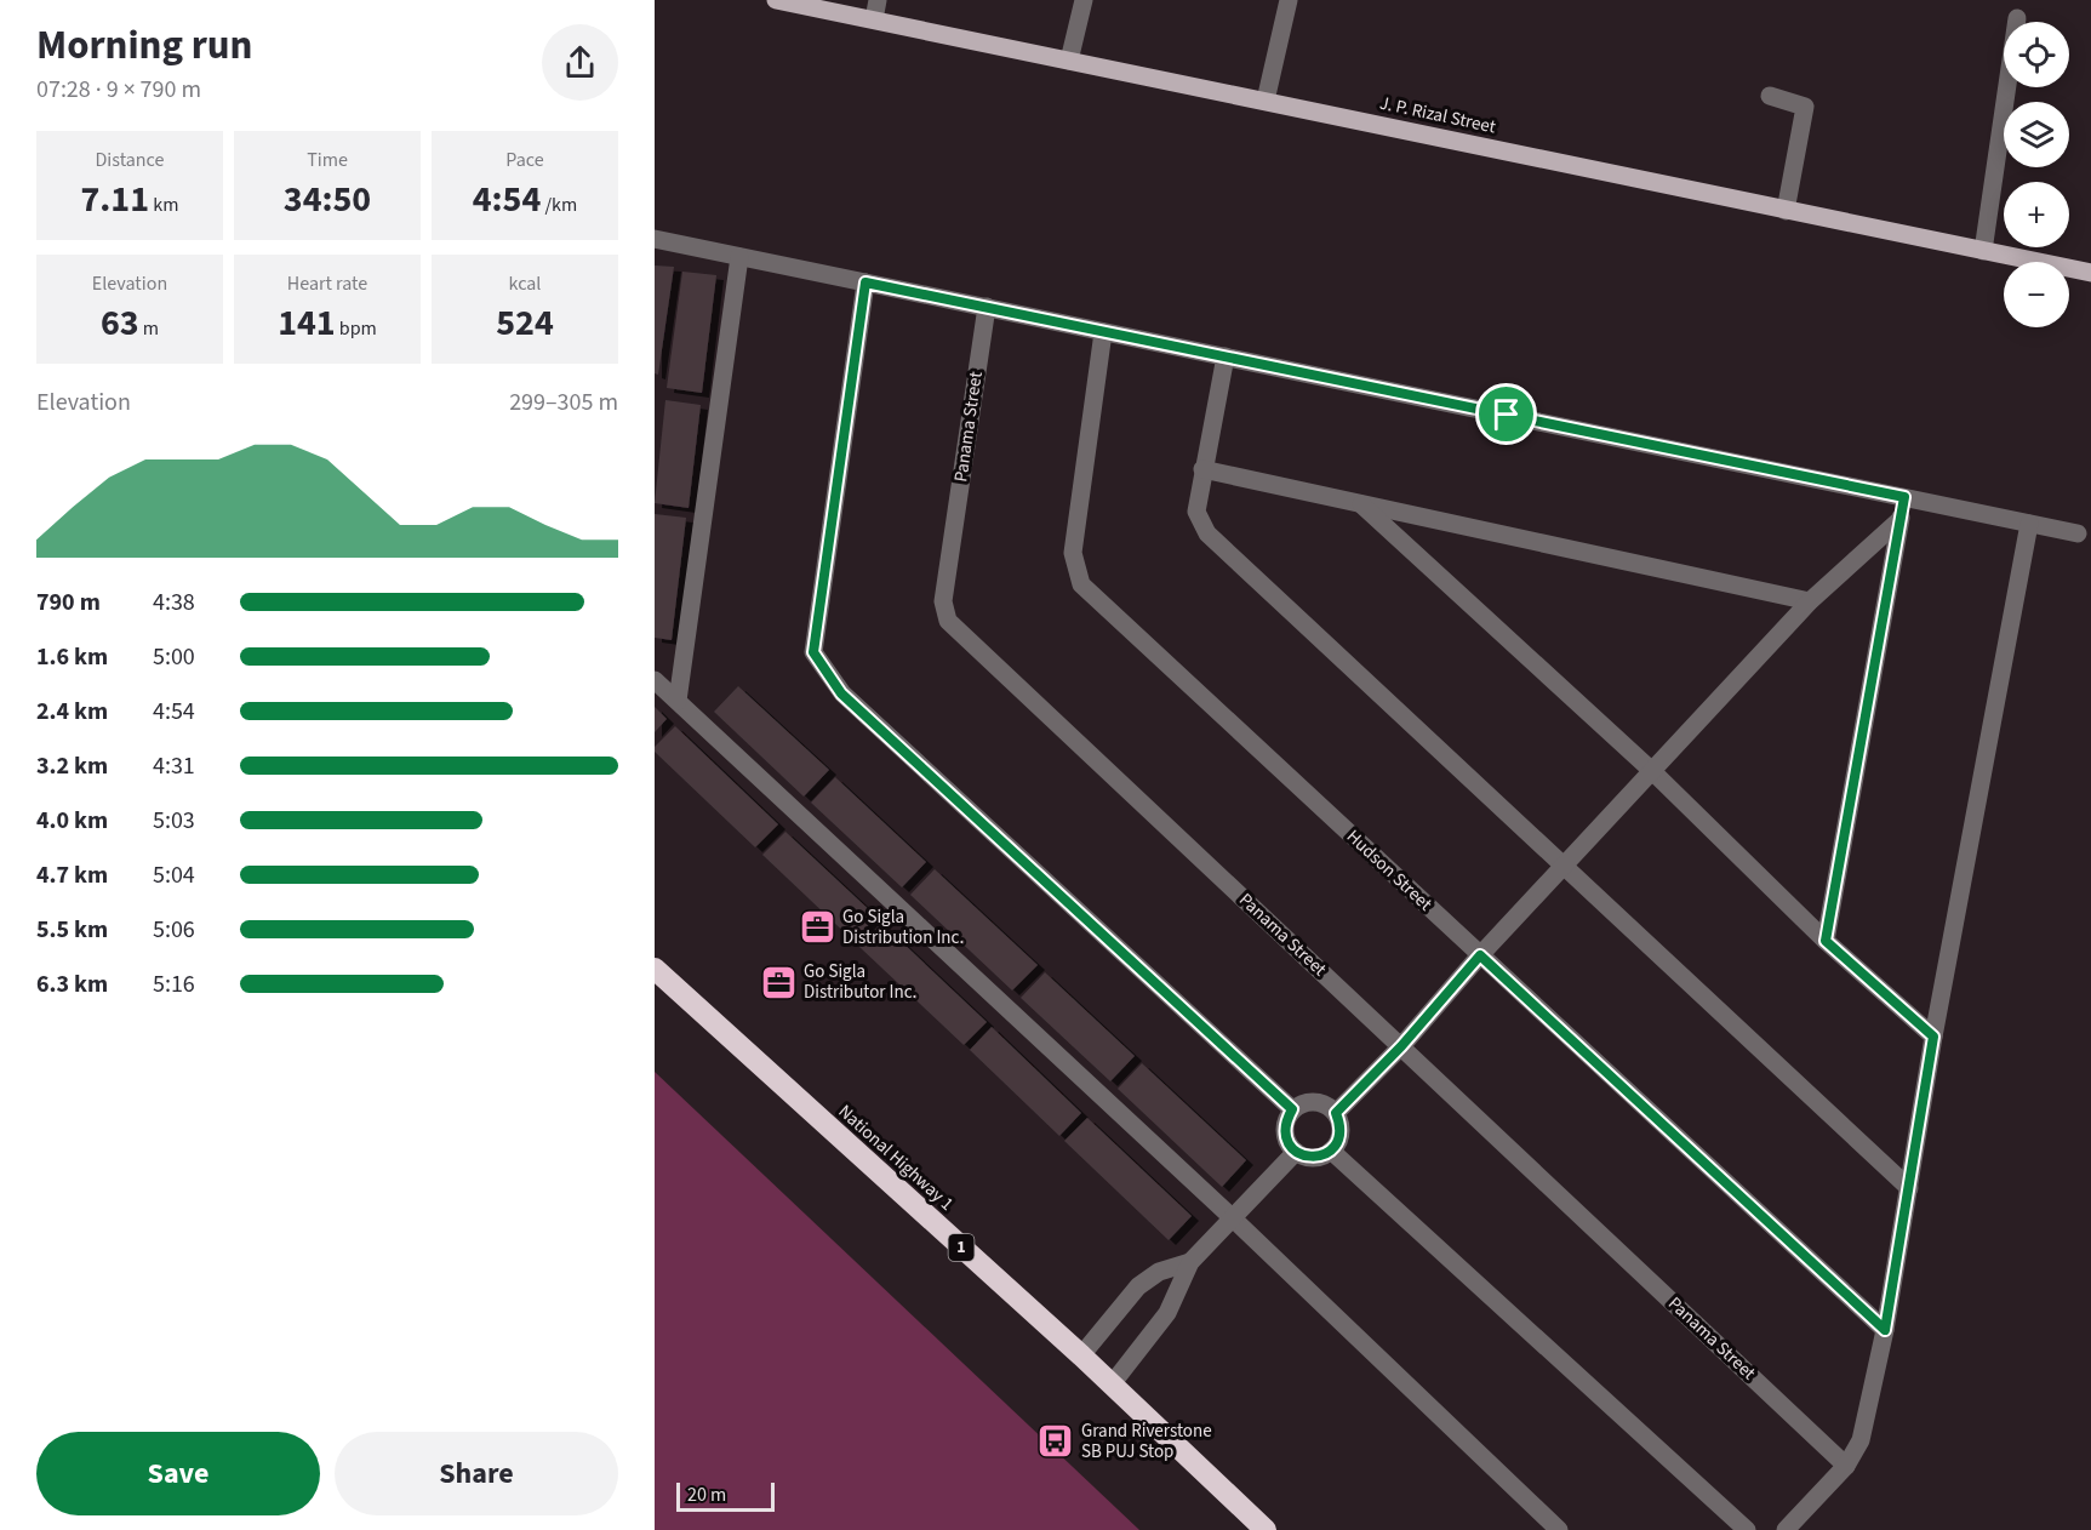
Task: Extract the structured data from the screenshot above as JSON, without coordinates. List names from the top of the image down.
{
  "streets": {
    "highway": ["National Highway 1", "1"],
    "main road": ["J. P. Rizal Street"],
    "street": ["Panama Street", "Hudson Street"]
  },
  "places": {
    "office": ["Go Sigla Distribution Inc.", "Go Sigla Distributor Inc."],
    "bus stop": ["Grand Riverstone SB PUJ Stop"]
  },
  "scale_bar": "20 m",
  "page": {
    "heading": ["Morning run", "07:28 · 9 × 790 m"],
    "map_buttons": ["+", "−"],
    "stats": [
      ["Distance", "7.11 km"],
      ["Time", "34:50"],
      ["Pace", "4:54 /km"],
      ["Elevation", "63 m"],
      ["Heart rate", "141 bpm"],
      ["kcal", "524"]
    ],
    "chart": ["Elevation", "299–305 m"],
    "list": [
      {
        "name": "790 m",
        "note": "4:38"
      },
      {
        "name": "1.6 km",
        "note": "5:00"
      },
      {
        "name": "2.4 km",
        "note": "4:54"
      },
      {
        "name": "3.2 km",
        "note": "4:31"
      },
      {
        "name": "4.0 km",
        "note": "5:03"
      },
      {
        "name": "4.7 km",
        "note": "5:04"
      },
      {
        "name": "5.5 km",
        "note": "5:06"
      },
      {
        "name": "6.3 km",
        "note": "5:16"
      }
    ],
    "buttons": ["Save", "Share"],
    "scale": "20 m"
  }
}
